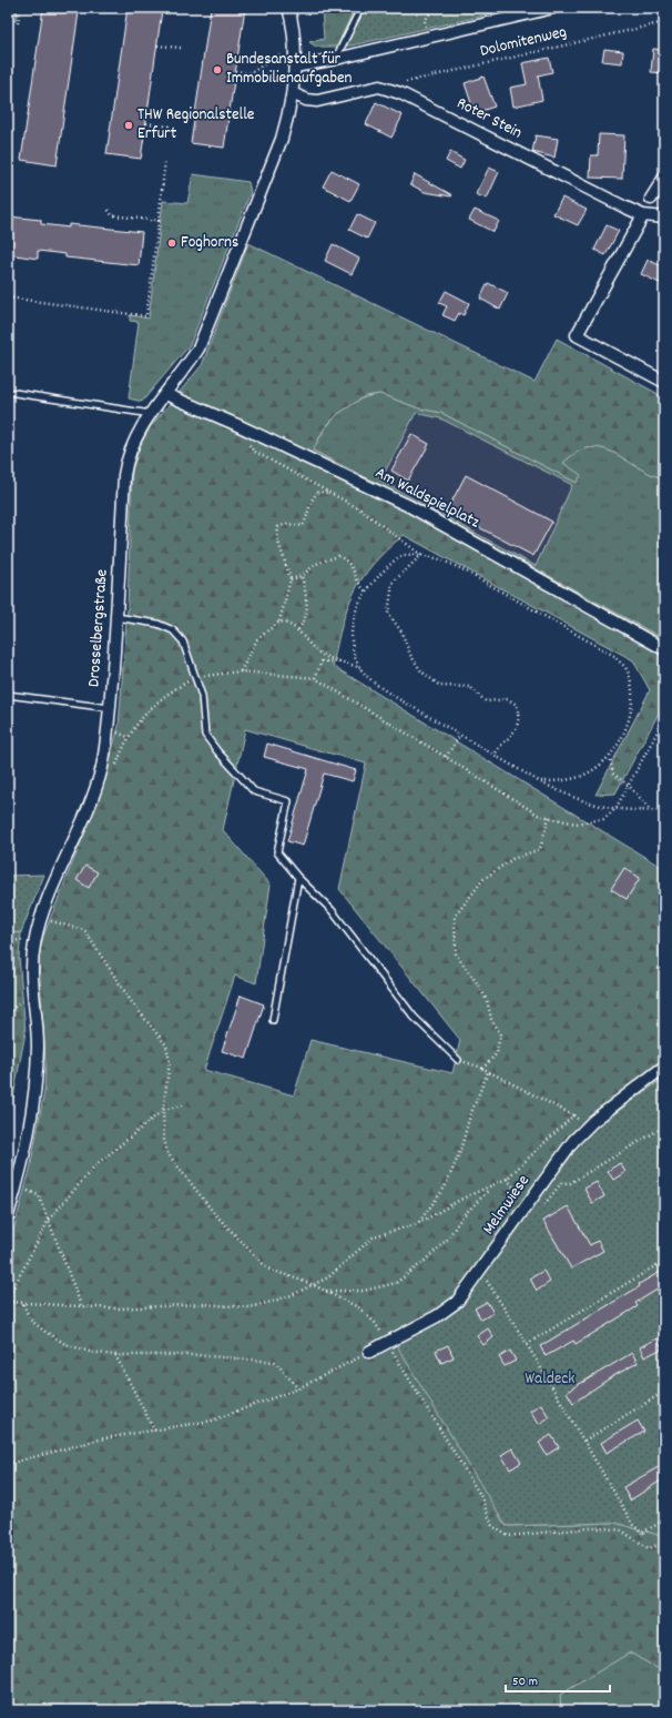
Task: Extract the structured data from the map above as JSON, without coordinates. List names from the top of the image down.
{
  "streets": {
    "street": [
      "Roter Stein",
      "Am Waldspielplatz",
      "Drosselbergstraße",
      "Melmwiese"
    ],
    "path": ["Dolomitenweg"]
  },
  "crossings": [
    ["Dolomitenweg", "Roter Stein"],
    ["Roter Stein", "Drosselbergstraße"],
    ["Am Waldspielplatz", "Drosselbergstraße"]
  ],
  "parks": ["Waldeck"],
  "places": ["Bundesanstalt für Immobilienaufgaben", "THW Regionalstelle Erfurt", "Foghorns"],
  "scale_bar": "50 m"
}
